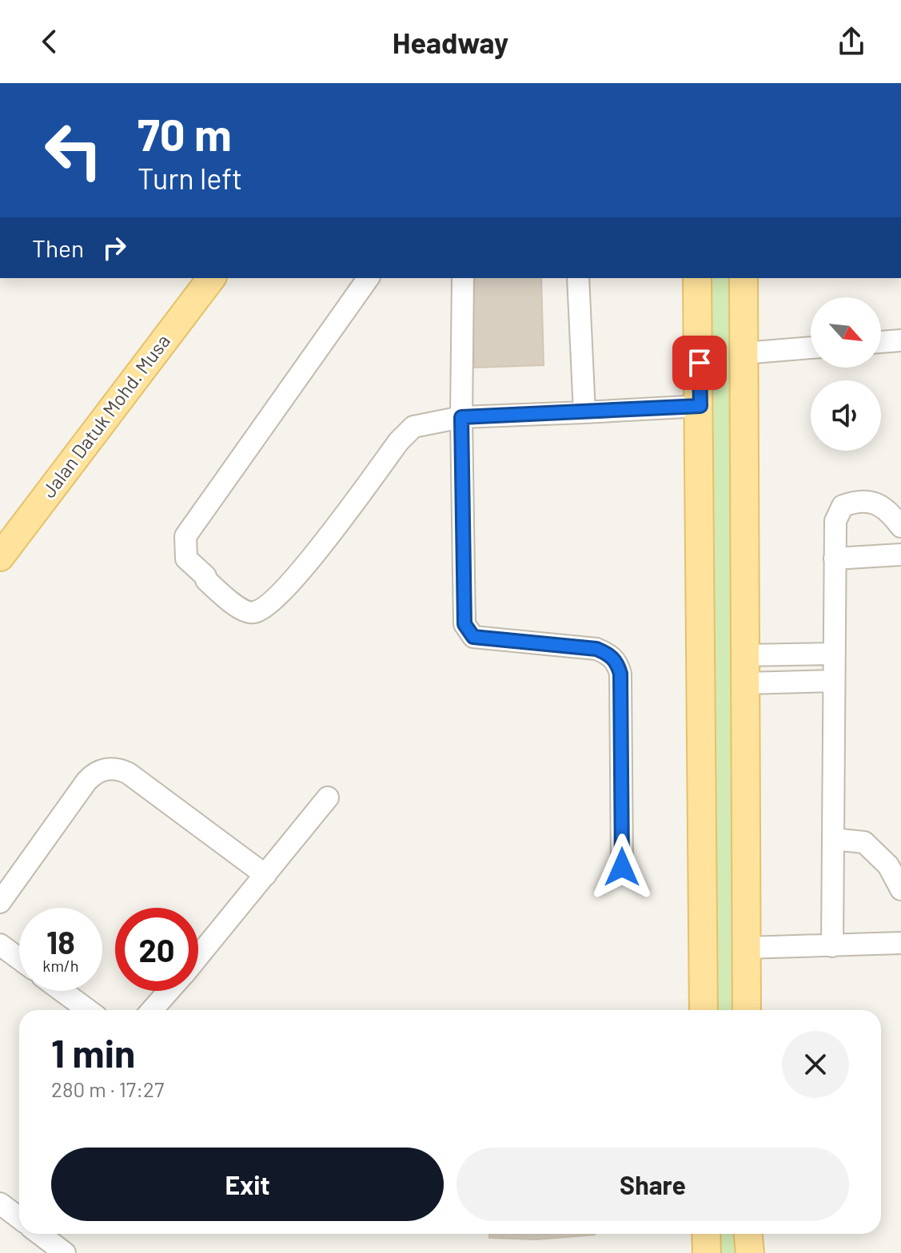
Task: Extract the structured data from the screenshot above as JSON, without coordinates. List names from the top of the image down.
{
  "streets": {
    "main road": ["Jalan Datuk Mohd. Musa"]
  },
  "north": "bottom right",
  "page": {
    "header": "Headway",
    "turn": ["70 m", "Turn left"],
    "then": "Then",
    "speed": "18 km/h",
    "limit": "20",
    "heading": ["1 min", "280 m · 17:27"],
    "buttons": ["Exit", "Share"]
  }
}
